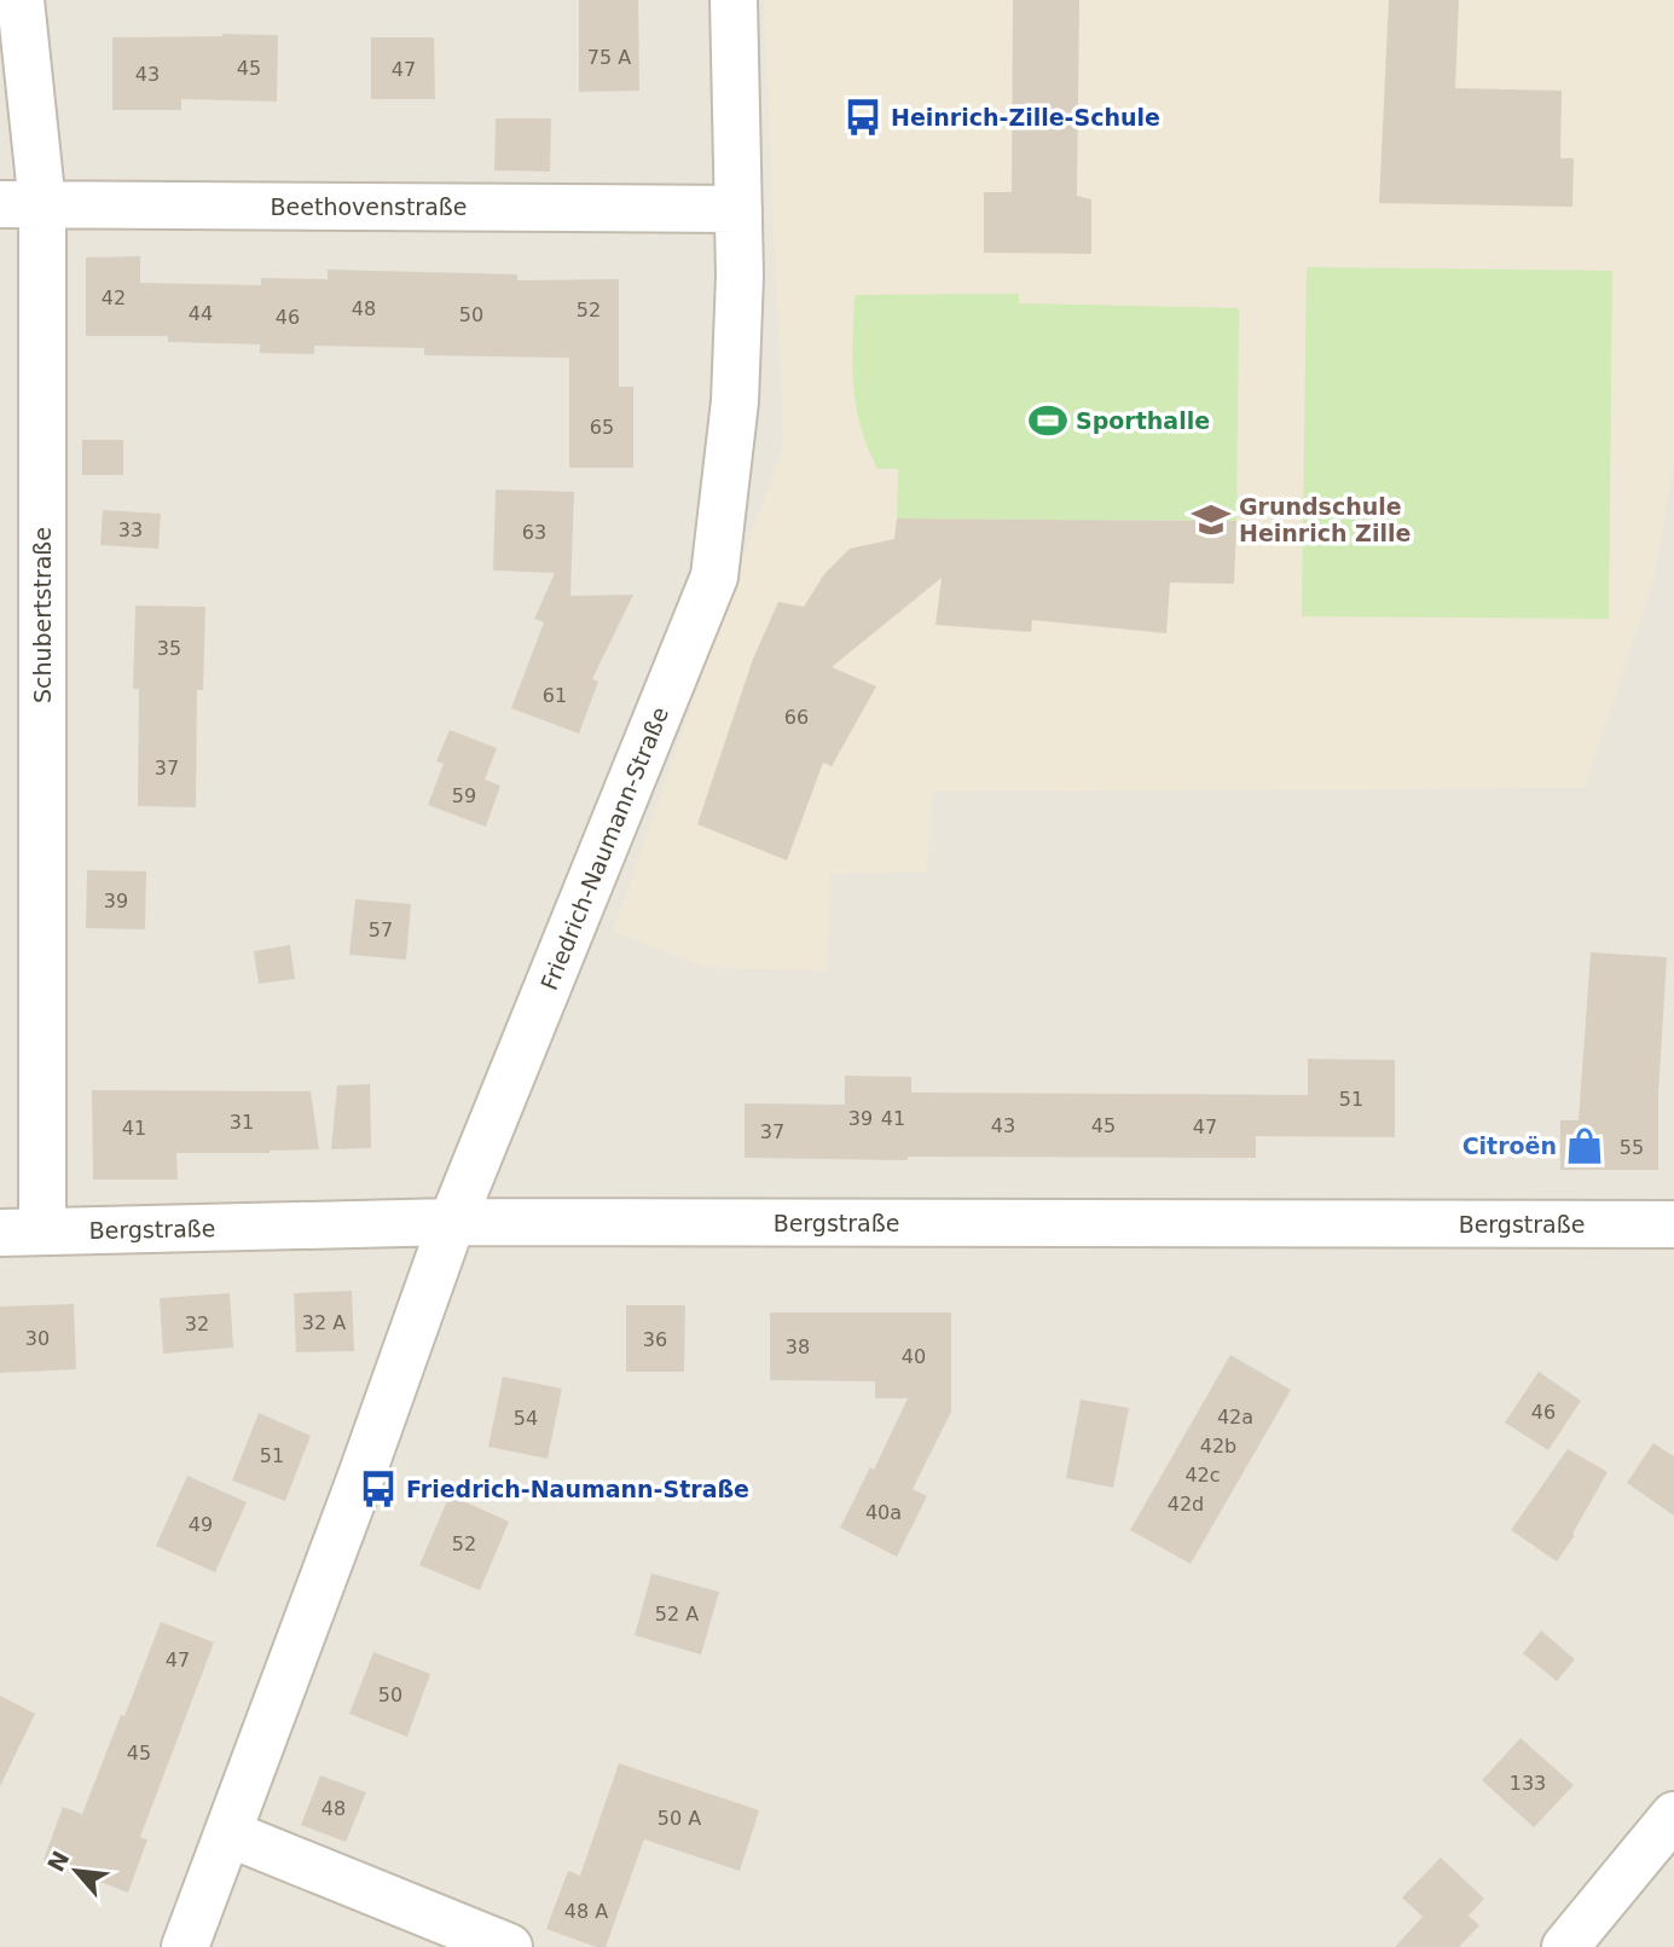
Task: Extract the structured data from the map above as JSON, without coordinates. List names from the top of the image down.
{
  "streets": {
    "street": [
      "Beethovenstraße",
      "Schubertstraße",
      "Friedrich-Naumann-Straße",
      "Bergstraße"
    ]
  },
  "crossings": [
    ["Beethovenstraße", "Schubertstraße"],
    ["Beethovenstraße", "Friedrich-Naumann-Straße"],
    ["Schubertstraße", "Bergstraße"],
    ["Friedrich-Naumann-Straße", "Bergstraße"]
  ],
  "places": {
    "bus stop": ["Heinrich-Zille-Schule", "Friedrich-Naumann-Straße"],
    "sports": ["Sporthalle"],
    "school or university": ["Grundschule Heinrich Zille"],
    "shop": ["Citroën"]
  },
  "house_numbers": [
    "75 A",
    "45",
    "47",
    "43",
    "42",
    "48",
    "52",
    "44",
    "50",
    "46",
    "65",
    "33",
    "63",
    "35",
    "61",
    "66",
    "37",
    "59",
    "39",
    "57",
    "51",
    "39",
    "41",
    "31",
    "43",
    "45",
    "47",
    "41",
    "37",
    "55",
    "32 A",
    "32",
    "30",
    "36",
    "38",
    "40",
    "46",
    "42a",
    "54",
    "42b",
    "51",
    "42c",
    "42d",
    "40a",
    "49",
    "52",
    "52 A",
    "47",
    "50",
    "45",
    "133",
    "48",
    "50 A",
    "48 A"
  ],
  "north": "top left"
}
